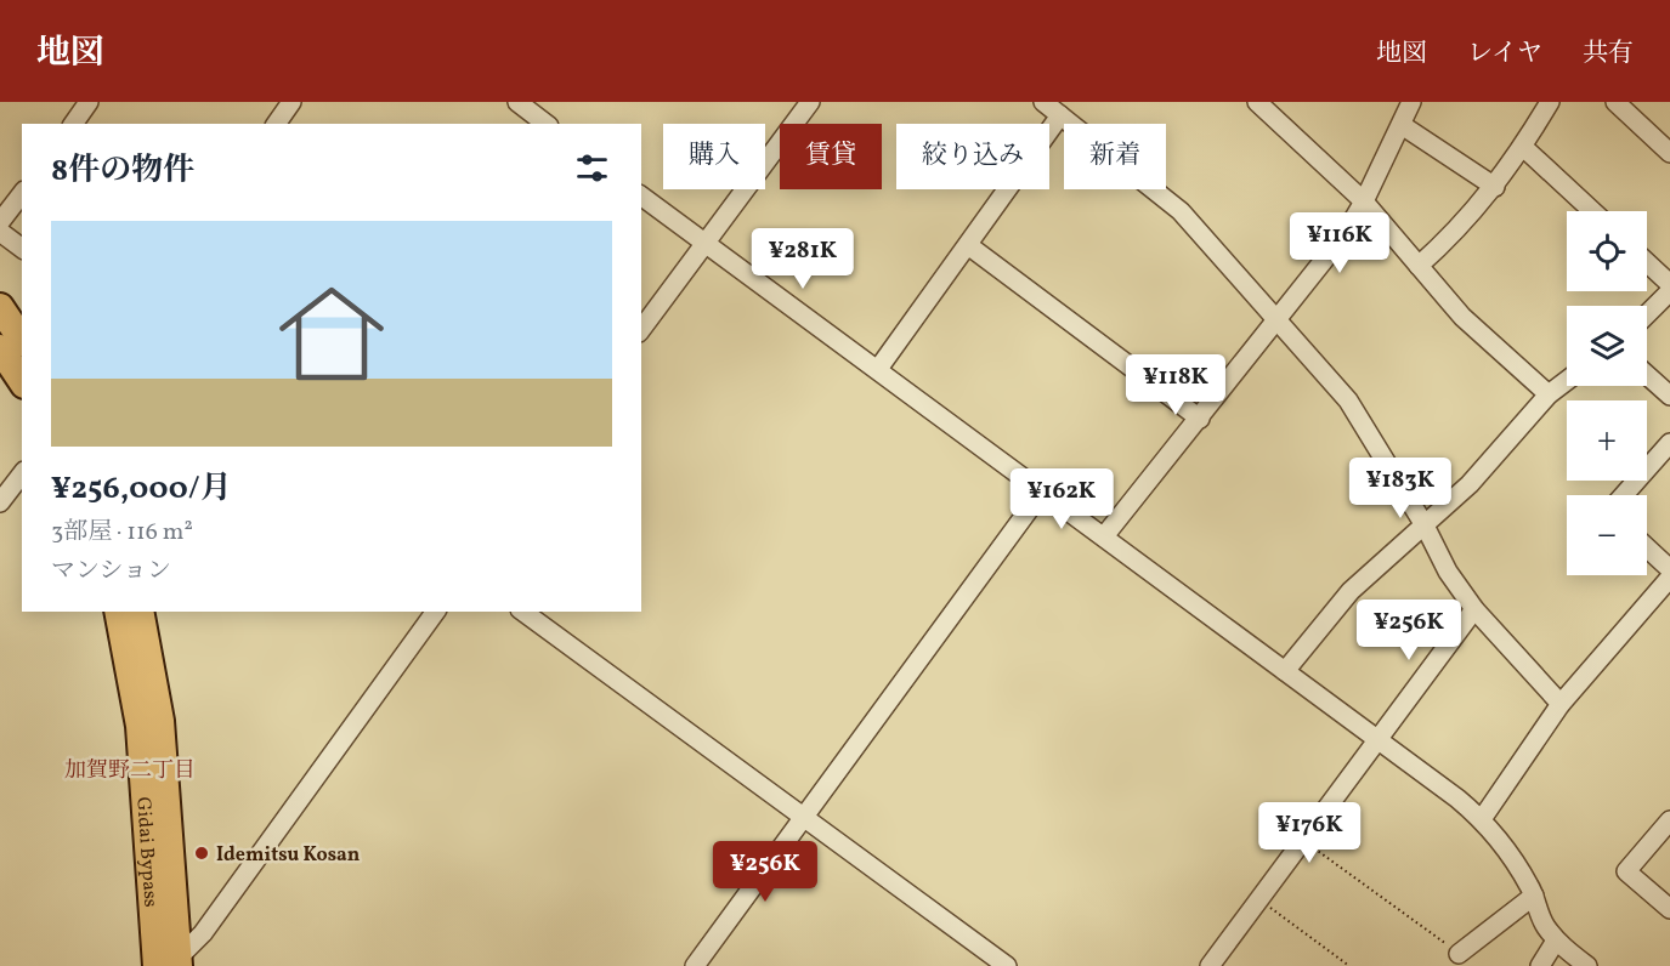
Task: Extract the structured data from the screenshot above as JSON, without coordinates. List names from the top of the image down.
{
  "streets": {
    "highway": ["Gidai Bypass"]
  },
  "districts": ["加賀野二丁目"],
  "places": ["Idemitsu Kosan"],
  "page": {
    "header": "地図",
    "nav": ["地図", "レイヤ", "共有"],
    "chip": [
      "購入",
      "賃貸",
      "絞り込み",
      "新着"
    ],
    "heading": "8件の物件",
    "map_buttons": ["+", "−"],
    "list": [
      {
        "name": "¥256,000/月",
        "note": "3部屋 · 116 m² · マンション"
      }
    ],
    "price": [
      "¥116K",
      "¥281K",
      "¥118K",
      "¥183K",
      "¥162K",
      "¥256K",
      "¥176K",
      "¥256K"
    ]
  }
}
